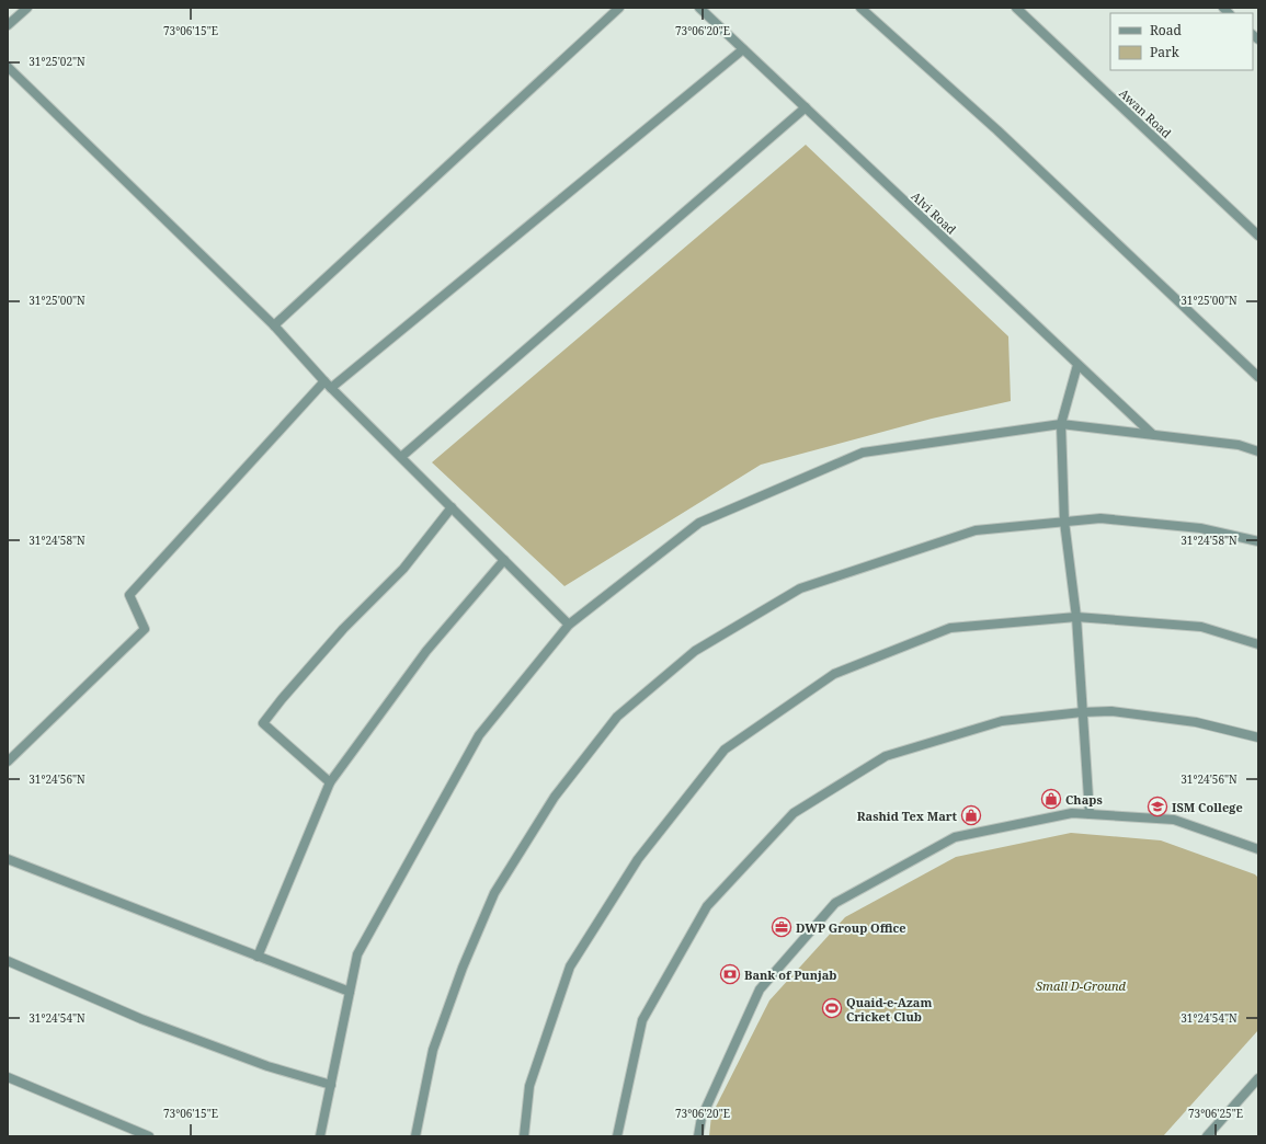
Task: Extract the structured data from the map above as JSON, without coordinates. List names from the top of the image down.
{
  "streets": {
    "street": ["Awan Road", "Alvi Road"]
  },
  "parks": ["Small D-Ground"],
  "places": {
    "shop": ["Chaps", "Rashid Tex Mart"],
    "school or university": ["ISM College"],
    "office": ["DWP Group Office"],
    "bank": ["Bank of Punjab"],
    "sports": ["Quaid-e-Azam Cricket Club"]
  },
  "legend": ["Road", "Park"],
  "coordinates": [
    "73°06'15\"E",
    "73°06'20\"E",
    "31°25'02\"N",
    "31°25'00\"N",
    "31°24'58\"N",
    "31°24'56\"N",
    "31°24'54\"N",
    "73°06'25\"E"
  ]
}
